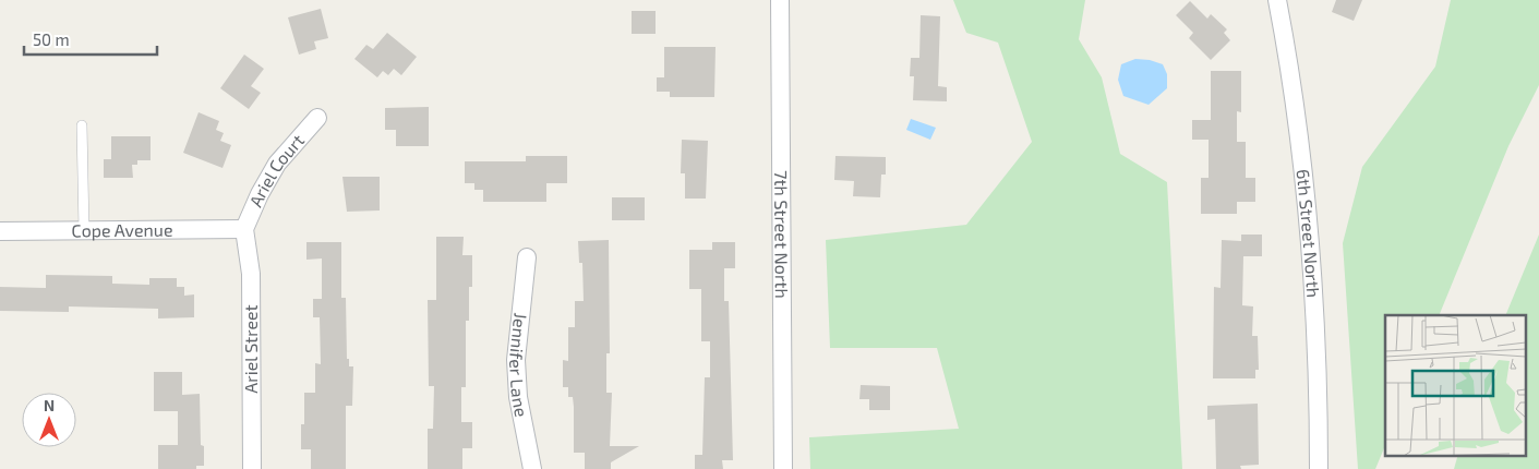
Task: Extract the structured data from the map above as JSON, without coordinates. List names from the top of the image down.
{
  "streets": {
    "street": [
      "Ariel Court",
      "Cope Avenue",
      "6th Street North",
      "7th Street North",
      "Ariel Street",
      "Jennifer Lane"
    ]
  },
  "crossings": [
    ["Ariel Court", "Cope Avenue"],
    ["Ariel Court", "Ariel Street"],
    ["Cope Avenue", "Ariel Street"]
  ],
  "scale_bar": "50 m",
  "north": "top"
}
